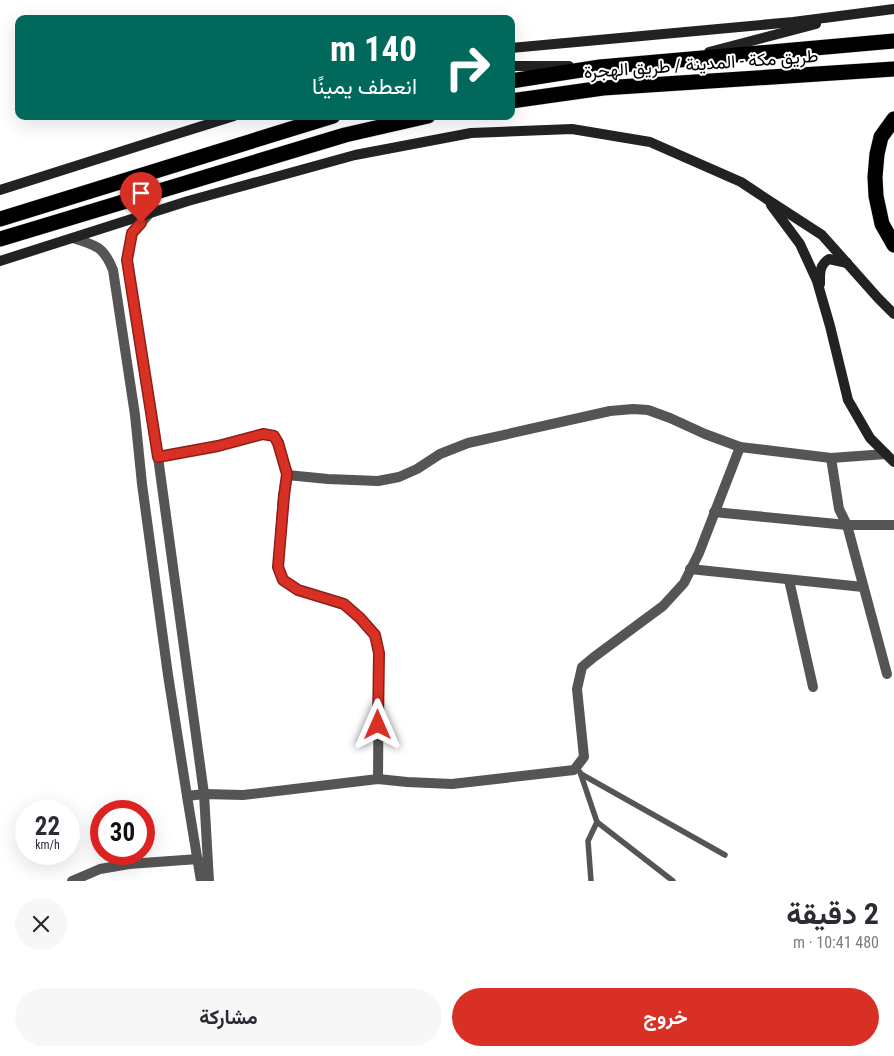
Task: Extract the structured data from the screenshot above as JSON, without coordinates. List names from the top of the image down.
{
  "streets": {
    "highway": ["طريق مكة - المدينة / طريق الهجرة"]
  },
  "page": {
    "turn": ["140 m", "انعطف يمينًا"],
    "speed": "22 km/h",
    "limit": "30",
    "heading": ["2 دقيقة", "480 m · 10:41"],
    "buttons": ["خروج", "مشاركة"]
  }
}
